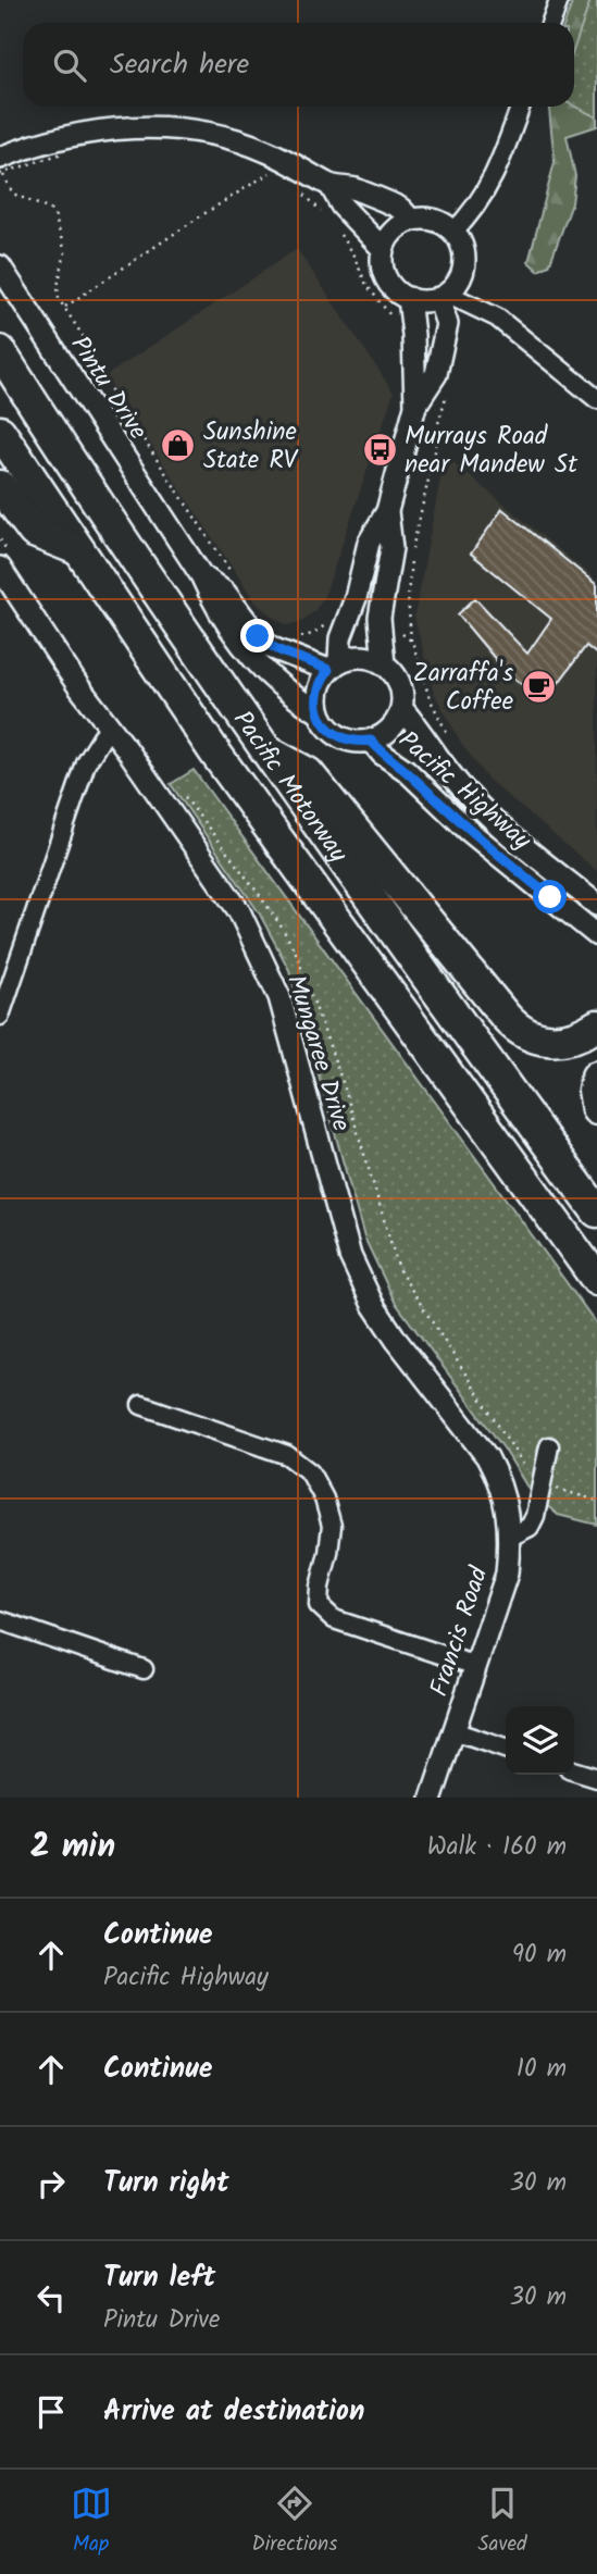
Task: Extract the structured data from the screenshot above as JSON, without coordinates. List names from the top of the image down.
{
  "streets": {
    "highway": ["Pacific Motorway"],
    "street": [
      "Pintu Drive",
      "Pacific Highway",
      "Mungaree Drive",
      "Francis Road"
    ]
  },
  "crossings": [
    ["Pintu Drive", "Pacific Highway"],
    ["Mungaree Drive", "Francis Road"]
  ],
  "places": {
    "shop": ["Sunshine State RV"],
    "bus stop": ["Murrays Road near Mandew St"],
    "cafe": ["Zarraffa's Coffee"]
  },
  "page": {
    "search": "Search here",
    "heading": ["2 min", "Walk · 160 m"],
    "list": [
      ["Continue", "Pacific Highway", "90 m"],
      ["Continue", "10 m"],
      ["Turn right", "30 m"],
      ["Turn left", "Pintu Drive", "30 m"],
      "Arrive at destination"
    ],
    "nav": ["Map", "Directions", "Saved"]
  }
}
